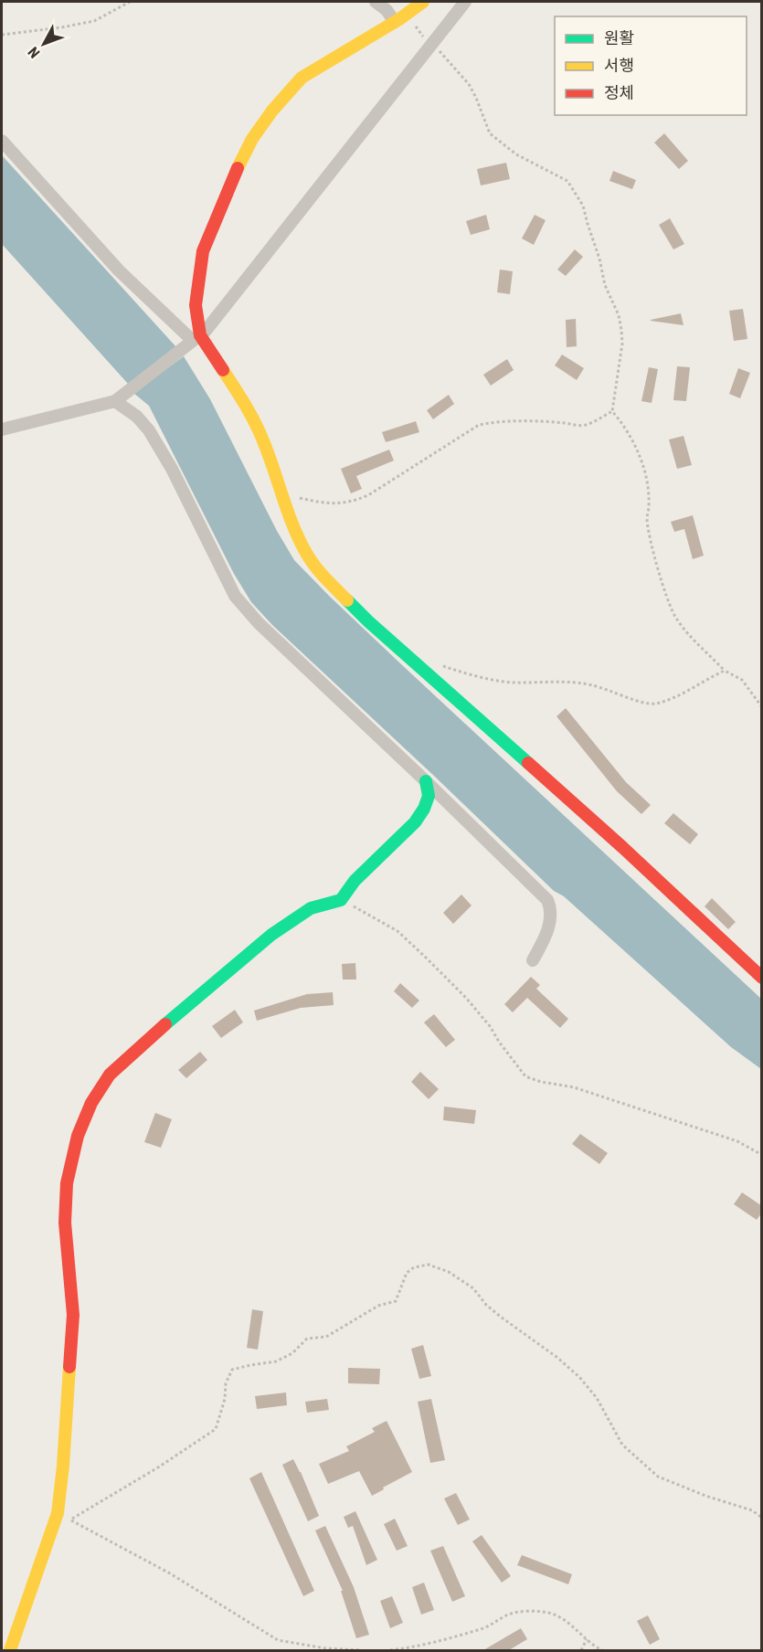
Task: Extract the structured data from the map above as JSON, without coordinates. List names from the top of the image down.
{
  "legend": ["원활", "서행", "정체"],
  "north": "bottom left"
}
